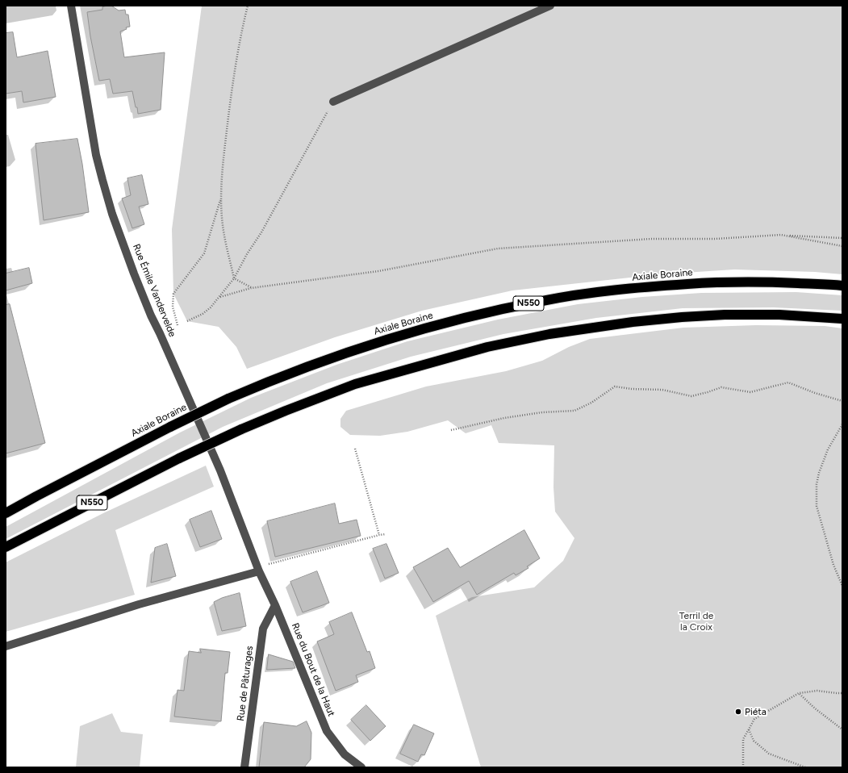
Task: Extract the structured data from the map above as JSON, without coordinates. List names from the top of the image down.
{
  "streets": {
    "highway": ["Axiale Boraine", "N550"],
    "street": ["Rue Émile Vandervelde", "Rue du Bout de la Haut", "Rue de Pâturages"]
  },
  "crossings": [
    ["Rue Émile Vandervelde", "Rue du Bout de la Haut"],
    ["Rue du Bout de la Haut", "Rue de Pâturages"]
  ],
  "parks": ["Terril de la Croix"],
  "places": ["Piéta"]
}
